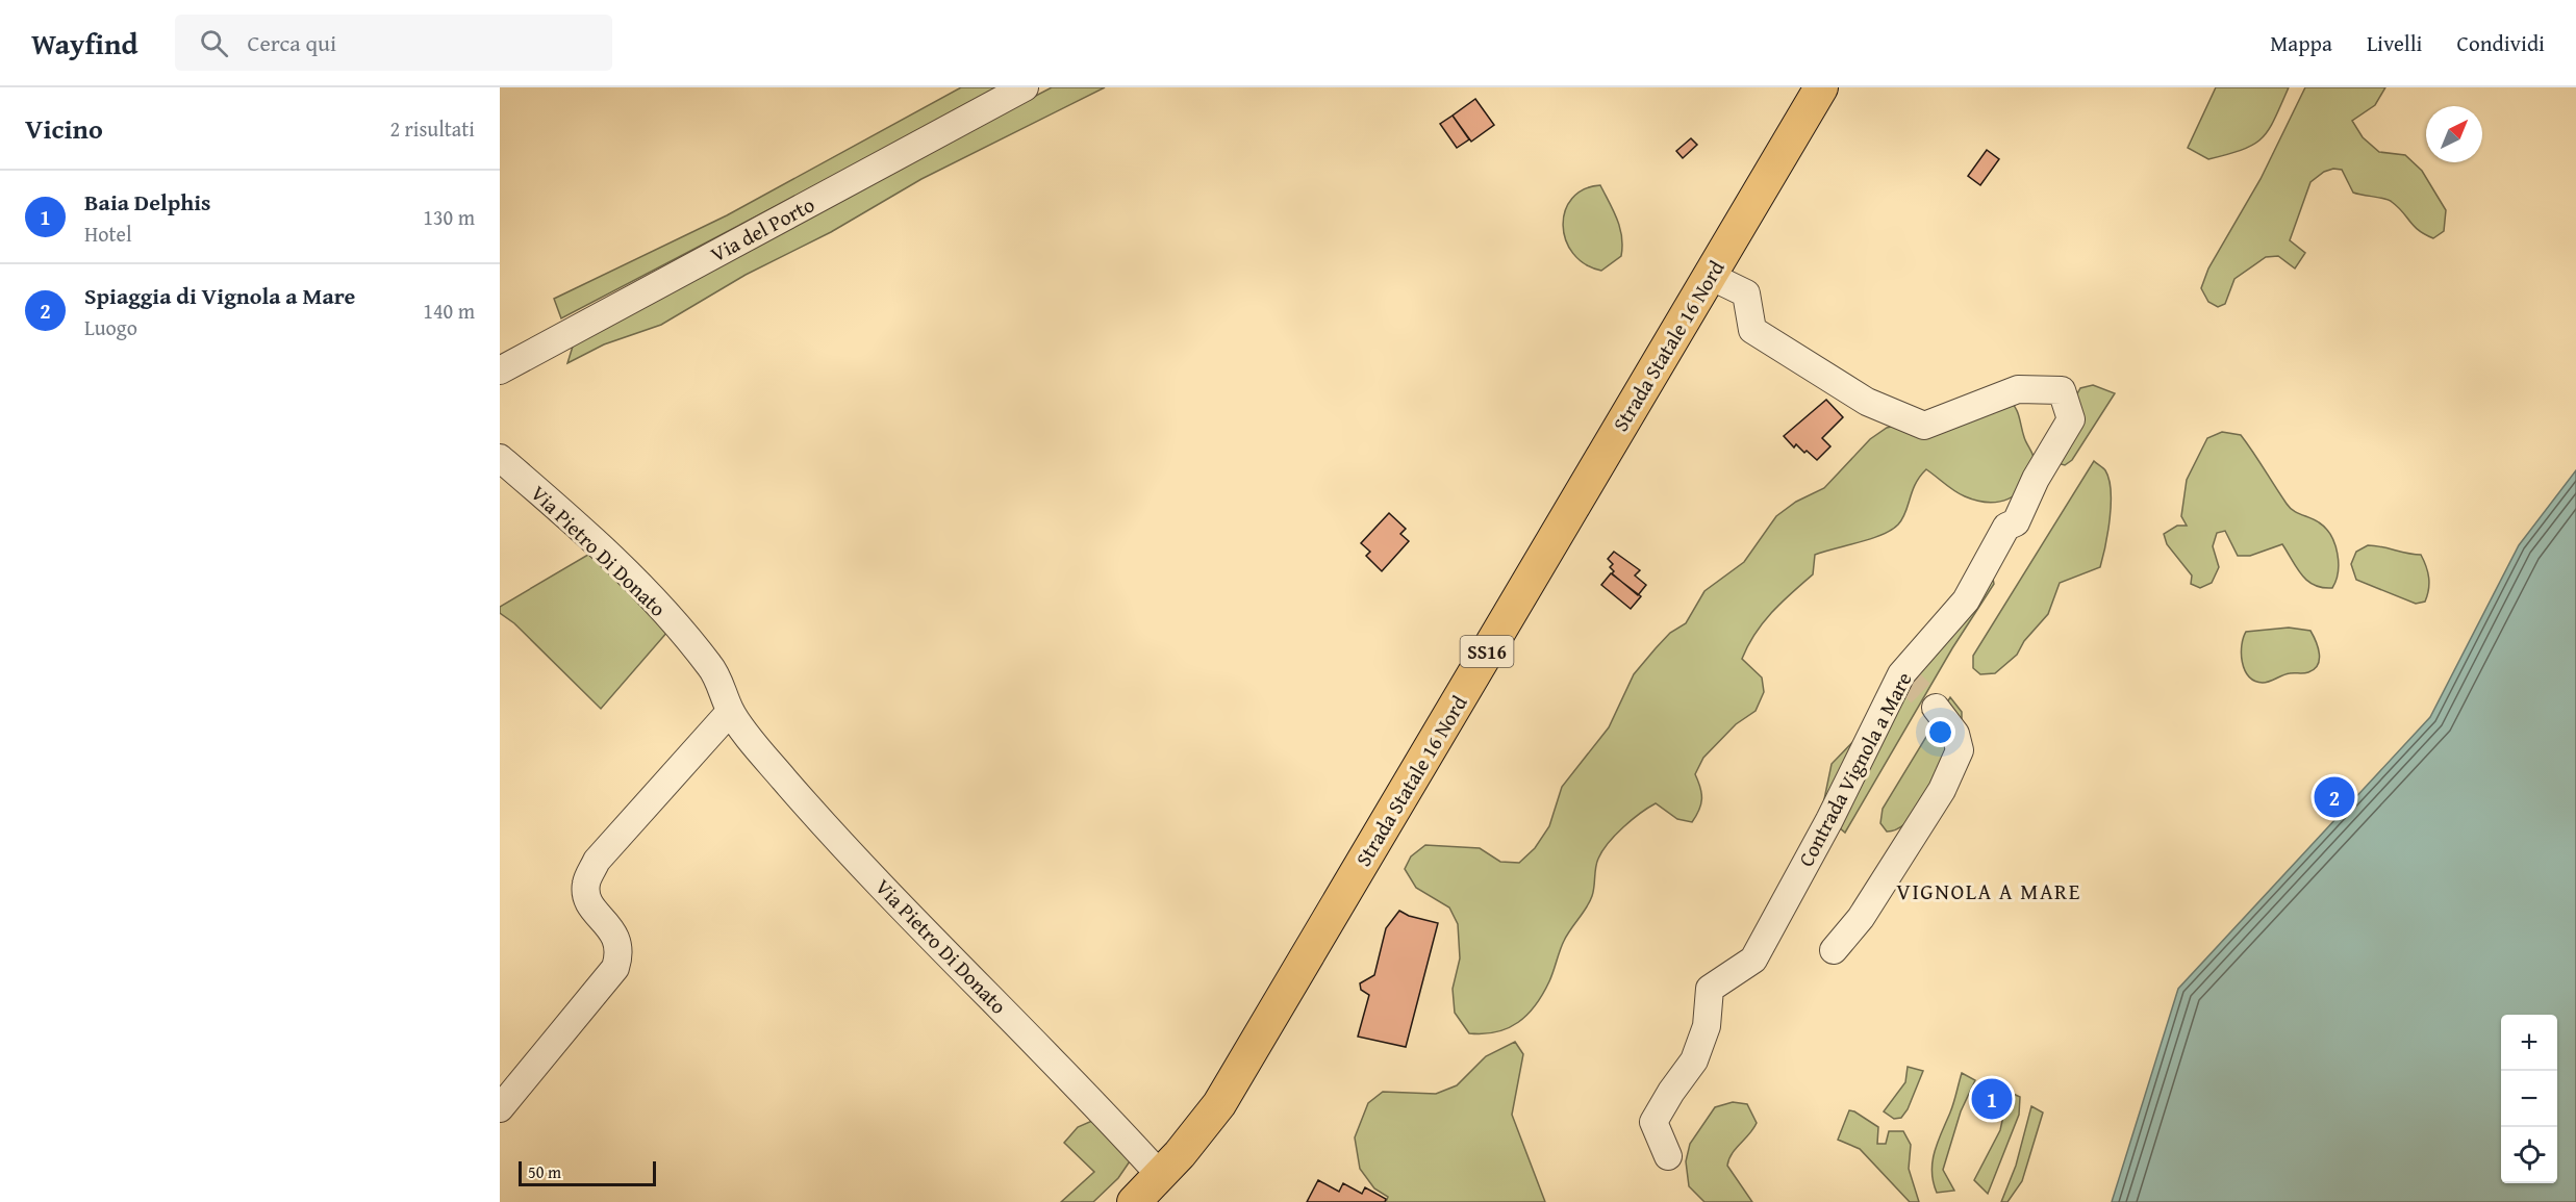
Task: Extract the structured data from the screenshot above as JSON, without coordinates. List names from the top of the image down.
{
  "streets": {
    "main road": ["Strada Statale 16 Nord", "SS16"],
    "street": ["Via del Porto", "Via Pietro Di Donato", "Contrada Vignola a Mare"]
  },
  "crossings": [
    ["Strada Statale 16 Nord", "Via Pietro Di Donato"],
    ["Strada Statale 16 Nord", "Contrada Vignola a Mare"]
  ],
  "districts": ["VIGNOLA A MARE"],
  "scale_bar": "50 m",
  "north": "top right",
  "page": {
    "header": "Wayfind",
    "search": "Cerca qui",
    "nav": ["Mappa", "Livelli", "Condividi"],
    "heading": ["Vicino", "2 risultati"],
    "list": [
      {
        "mark": "1",
        "name": "Baia Delphis",
        "note": "Hotel",
        "value": "130 m"
      },
      {
        "mark": "2",
        "name": "Spiaggia di Vignola a Mare",
        "note": "Luogo",
        "value": "140 m"
      }
    ],
    "pins": ["2", "1"],
    "map_buttons": ["+", "−"],
    "scale": "50 m"
  }
}
